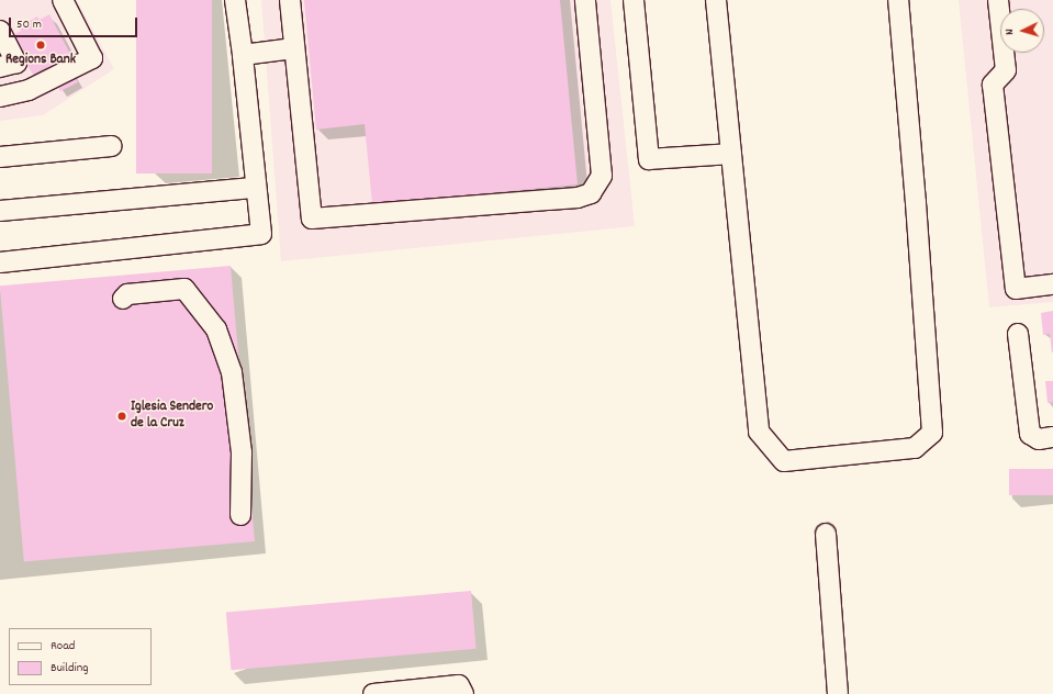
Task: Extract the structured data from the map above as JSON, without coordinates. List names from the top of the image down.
{
  "places": ["Regions Bank", "Iglesia Sendero de la Cruz"],
  "legend": ["Road", "Building"],
  "scale_bar": "50 m",
  "north": "left"
}
